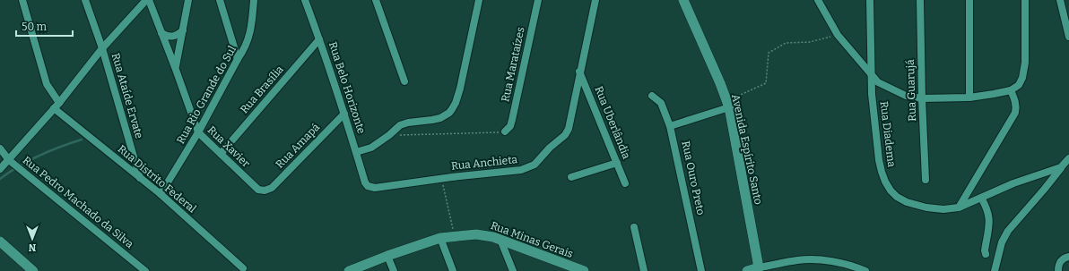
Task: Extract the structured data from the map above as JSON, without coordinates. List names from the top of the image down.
{
  "streets": {
    "street": [
      "Rua Marataízes",
      "Rua Belo Horizonte",
      "Rua Brasília",
      "Rua Guarujá",
      "Rua Rio Grande do Sul",
      "Rua Ataíde Ervate",
      "Rua Uberlândia",
      "Rua Diadema",
      "Rua Amapá",
      "Rua Xavier",
      "Avenida Espírito Santo",
      "Rua Anchieta",
      "Rua Ouro Preto",
      "Rua Distrito Federal",
      "Rua Pedro Machado da Silva",
      "Rua Minas Gerais"
    ]
  },
  "crossings": [
    ["Rua Belo Horizonte", "Rua Brasília"],
    ["Rua Belo Horizonte", "Rua Amapá"],
    ["Rua Belo Horizonte", "Rua Anchieta"],
    ["Rua Brasília", "Rua Xavier"],
    ["Rua Rio Grande do Sul", "Rua Xavier"],
    ["Rua Rio Grande do Sul", "Rua Distrito Federal"],
    ["Rua Ataíde Ervate", "Rua Distrito Federal"],
    ["Rua Uberlândia", "Rua Anchieta"],
    ["Rua Amapá", "Rua Xavier"]
  ],
  "scale_bar": "50 m",
  "north": "bottom"
}
